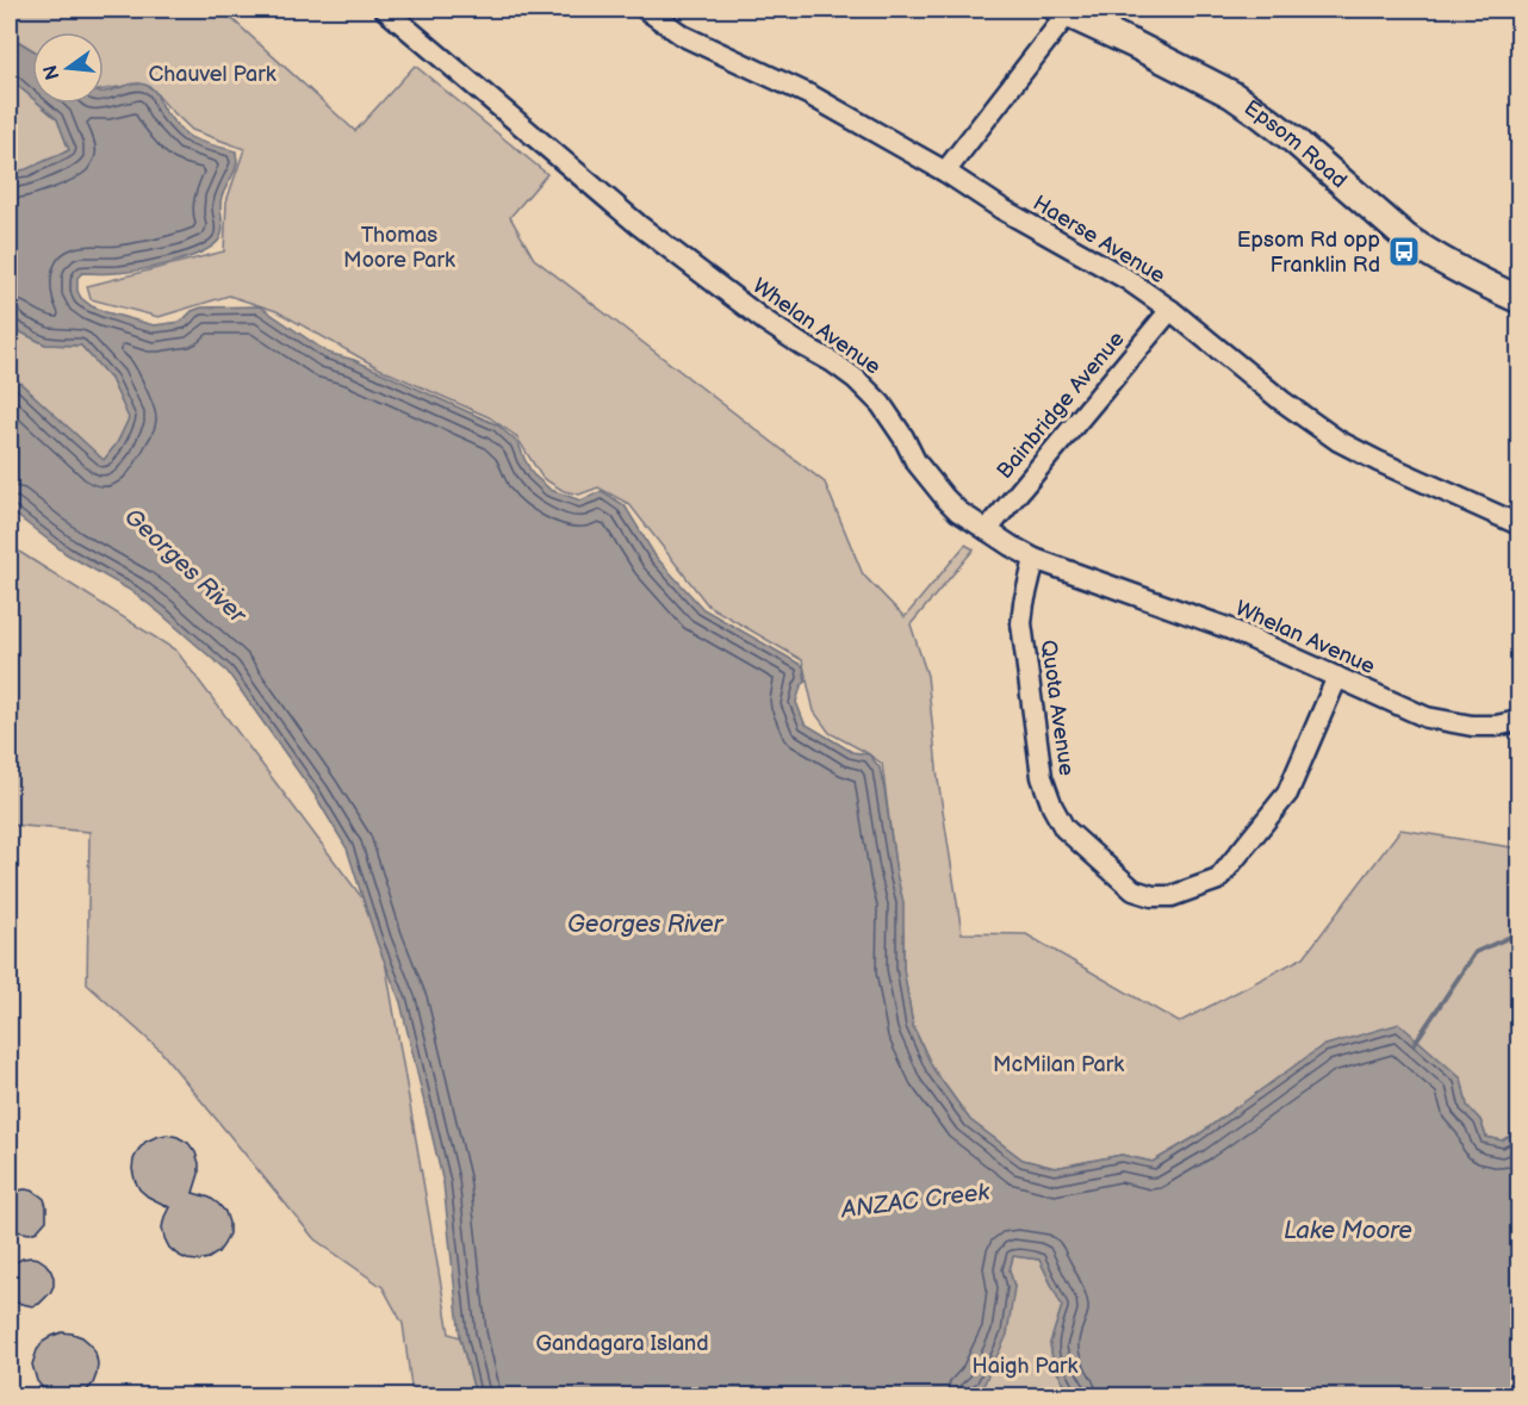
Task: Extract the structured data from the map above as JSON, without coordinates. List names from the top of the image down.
{
  "streets": {
    "street": [
      "Epsom Road",
      "Haerse Avenue",
      "Whelan Avenue",
      "Bainbridge Avenue",
      "Quota Avenue"
    ]
  },
  "crossings": [
    ["Haerse Avenue", "Bainbridge Avenue"],
    ["Whelan Avenue", "Bainbridge Avenue"],
    ["Whelan Avenue", "Quota Avenue"]
  ],
  "water": ["Georges River", "ANZAC Creek", "Lake Moore"],
  "parks": [
    "Chauvel Park",
    "Thomas Moore Park",
    "McMilan Park",
    "Gandagara Island",
    "Haigh Park"
  ],
  "places": {
    "bus stop": ["Epsom Rd opp Franklin Rd"]
  },
  "north": "left"
}
